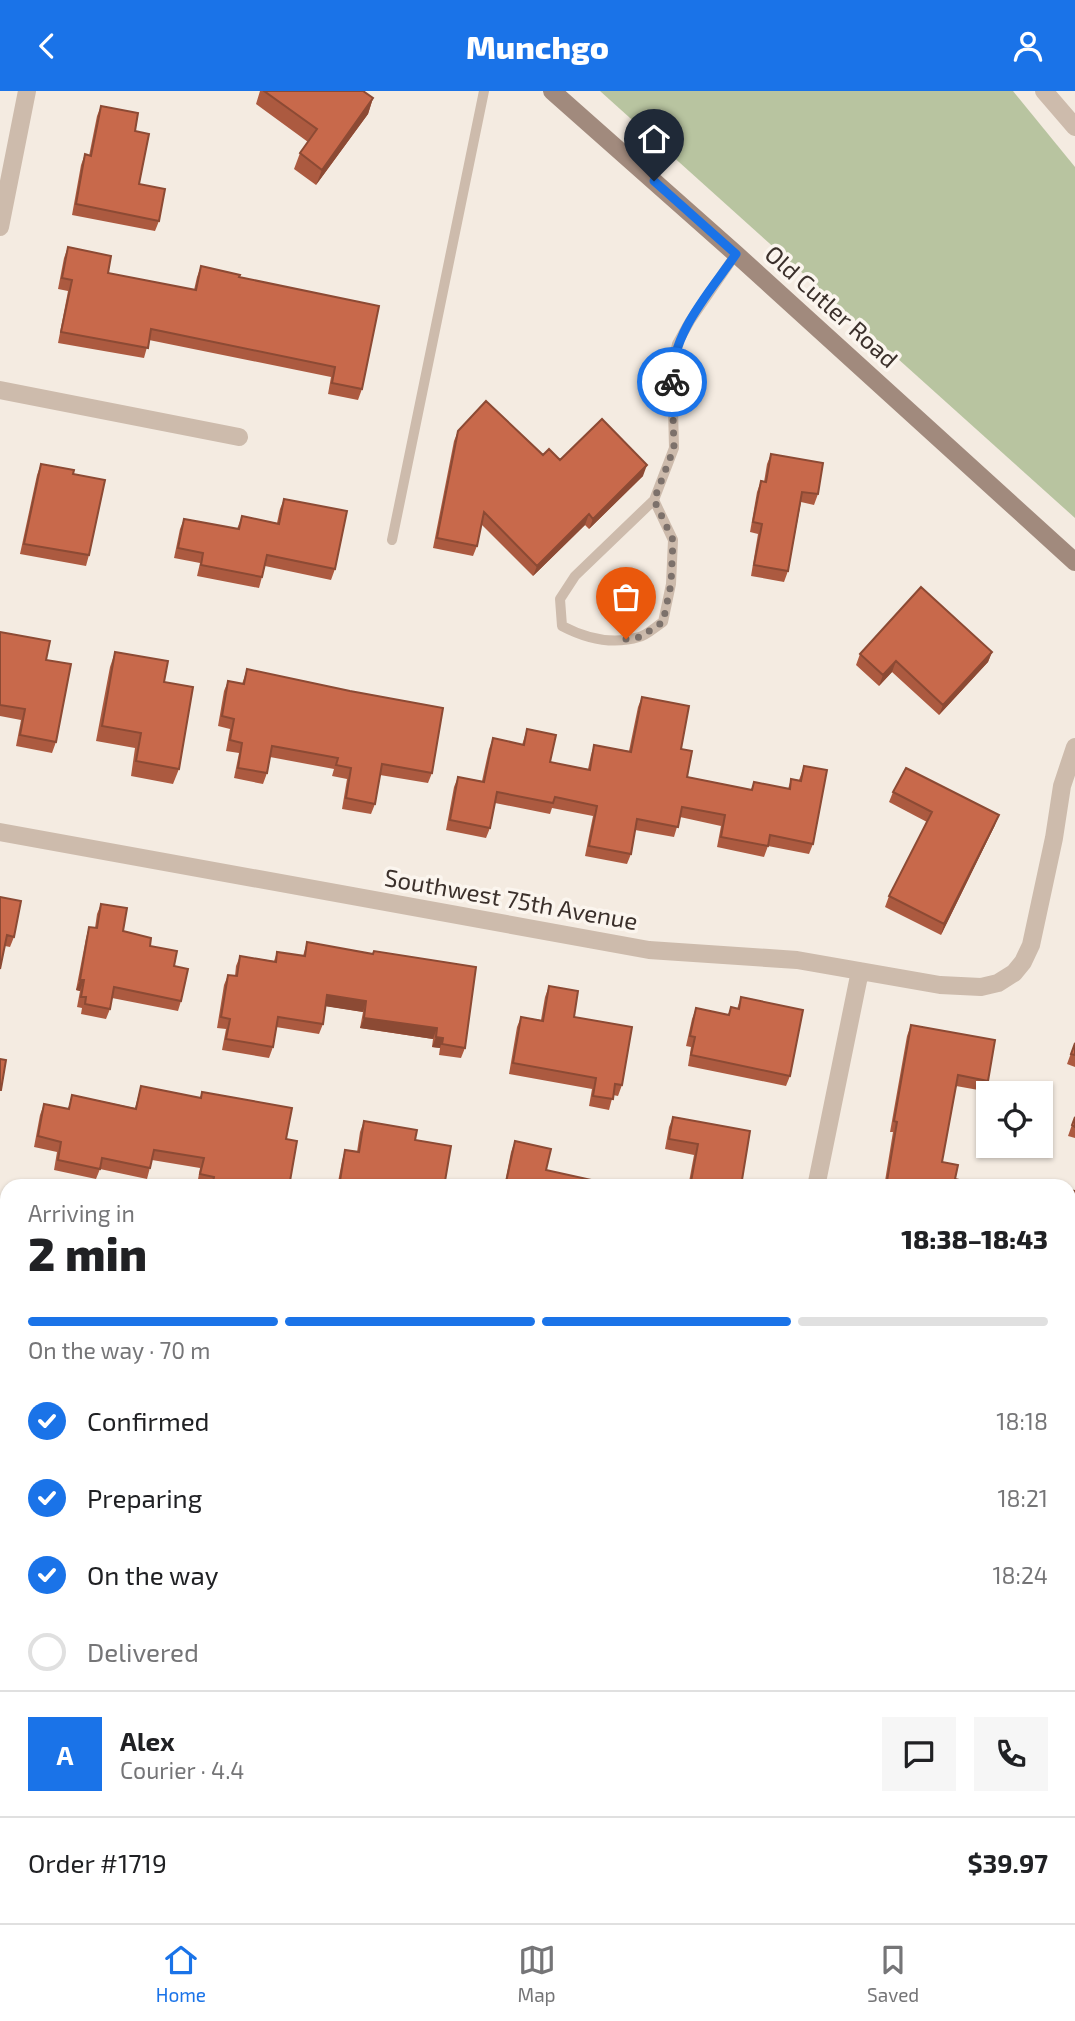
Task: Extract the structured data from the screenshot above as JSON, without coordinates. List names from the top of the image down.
{
  "streets": {
    "main road": ["Old Cutler Road"],
    "street": ["Southwest 75th Avenue"]
  },
  "page": {
    "header": "Munchgo",
    "heading": ["2 min", "Arriving in", "18:38–18:43"],
    "panel": [
      "Alex",
      "Courier · 4.4",
      "Order #1719",
      "$39.97"
    ],
    "bar": "On the way · 70 m",
    "list": [
      ["Confirmed", "18:18"],
      ["Preparing", "18:21"],
      ["On the way", "18:24"],
      "Delivered"
    ],
    "round": "A",
    "tabs": ["Home", "Map", "Saved"]
  }
}
